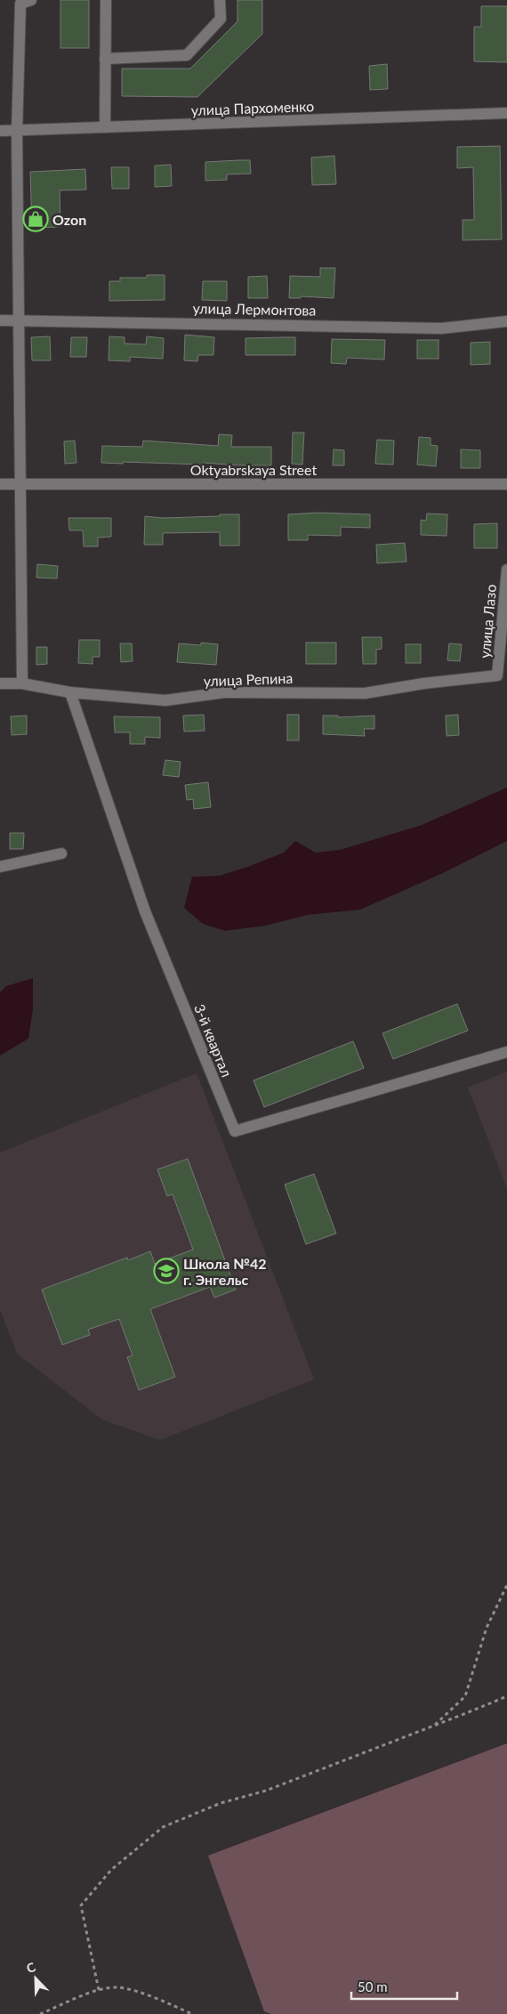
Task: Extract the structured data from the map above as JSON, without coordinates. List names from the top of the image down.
{
  "streets": {
    "street": [
      "улица Пархоменко",
      "улица Лермонтова",
      "Oktyabrskaya Street",
      "улица Лазо",
      "улица Репина",
      "3-й квартал"
    ]
  },
  "crossings": [
    ["улица Лазо", "улица Репина"],
    ["улица Репина", "3-й квартал"]
  ],
  "places": {
    "shop": ["Ozon"],
    "school or university": ["Школа №42 г. Энгельс"]
  },
  "scale_bar": "50 m",
  "north": "top left"
}
